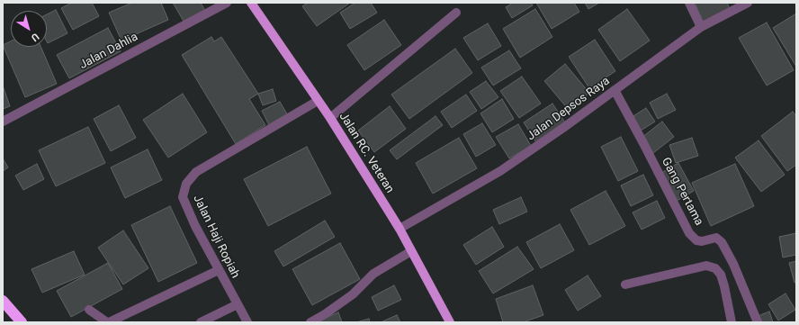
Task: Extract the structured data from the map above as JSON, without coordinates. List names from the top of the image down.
{
  "streets": {
    "main road": ["Jalan RC. Veteran"],
    "street": [
      "Jalan Dahlia",
      "Jalan Depsos Raya",
      "Gang Pertama",
      "Jalan Haji Ropiah"
    ]
  },
  "crossings": [
    ["Jalan Depsos Raya", "Jalan RC. Veteran"],
    ["Jalan Depsos Raya", "Gang Pertama"],
    ["Jalan RC. Veteran", "Jalan Haji Ropiah"]
  ],
  "north": "bottom right"
}
